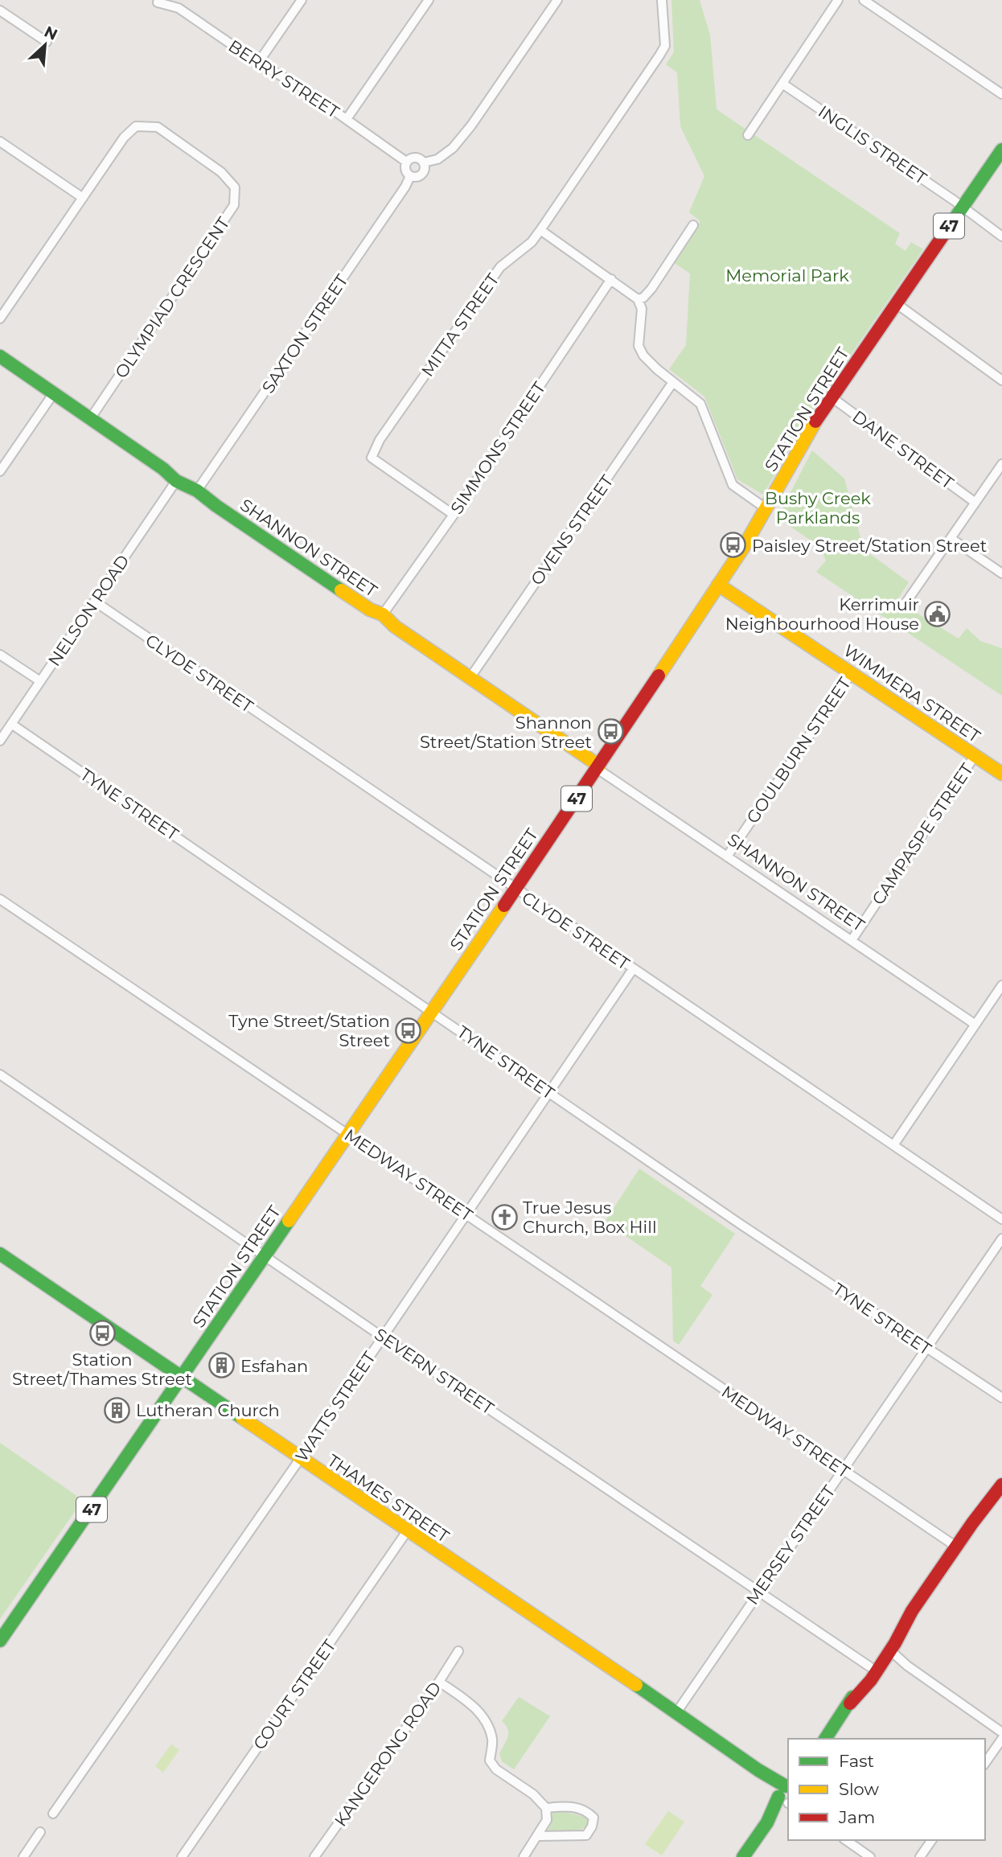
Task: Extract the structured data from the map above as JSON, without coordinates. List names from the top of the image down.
{
  "streets": {
    "main road": [
      "47",
      "STATION STREET",
      "SHANNON STREET",
      "WIMMERA STREET",
      "THAMES STREET"
    ],
    "street": [
      "BERRY STREET",
      "INGLIS STREET",
      "OLYMPIAD CRESCENT",
      "MITTA STREET",
      "SAXTON STREET",
      "SIMMONS STREET",
      "DANE STREET",
      "OVENS STREET",
      "NELSON ROAD",
      "CLYDE STREET",
      "GOULBURN STREET",
      "TYNE STREET",
      "CAMPASPE STREET",
      "MEDWAY STREET",
      "SEVERN STREET",
      "WATTS STREET",
      "MERSEY STREET",
      "COURT STREET",
      "KANGERONG ROAD"
    ]
  },
  "crossings": [
    ["BERRY STREET", "SAXTON STREET"],
    ["INGLIS STREET", "STATION STREET"],
    ["OLYMPIAD CRESCENT", "SHANNON STREET"],
    ["MITTA STREET", "SIMMONS STREET"],
    ["SAXTON STREET", "SHANNON STREET"],
    ["STATION STREET", "DANE STREET"],
    ["STATION STREET", "SHANNON STREET"],
    ["STATION STREET", "CLYDE STREET"],
    ["STATION STREET", "WIMMERA STREET"],
    ["STATION STREET", "TYNE STREET"],
    ["STATION STREET", "MEDWAY STREET"],
    ["STATION STREET", "SEVERN STREET"],
    ["STATION STREET", "THAMES STREET"],
    ["SIMMONS STREET", "SHANNON STREET"],
    ["OVENS STREET", "SHANNON STREET"],
    ["SHANNON STREET", "NELSON ROAD"],
    ["SHANNON STREET", "GOULBURN STREET"],
    ["SHANNON STREET", "CAMPASPE STREET"],
    ["NELSON ROAD", "CLYDE STREET"],
    ["NELSON ROAD", "TYNE STREET"],
    ["CLYDE STREET", "WATTS STREET"],
    ["WIMMERA STREET", "GOULBURN STREET"],
    ["WIMMERA STREET", "CAMPASPE STREET"],
    ["TYNE STREET", "WATTS STREET"],
    ["TYNE STREET", "MERSEY STREET"],
    ["MEDWAY STREET", "WATTS STREET"],
    ["MEDWAY STREET", "MERSEY STREET"],
    ["SEVERN STREET", "WATTS STREET"],
    ["SEVERN STREET", "MERSEY STREET"],
    ["WATTS STREET", "THAMES STREET"],
    ["THAMES STREET", "MERSEY STREET"],
    ["THAMES STREET", "COURT STREET"]
  ],
  "parks": ["Memorial Park", "Bushy Creek Parklands"],
  "places": {
    "bus stop": [
      "Paisley Street/Station Street",
      "Shannon Street/Station Street",
      "Tyne Street/Station Street",
      "Station Street/Thames Street"
    ],
    "public building": ["Kerrimuir Neighbourhood House"],
    "church": ["True Jesus Church, Box Hill"],
    "building": ["Esfahan", "Lutheran Church"]
  },
  "legend": ["Fast", "Slow", "Jam"],
  "north": "top right"
}
